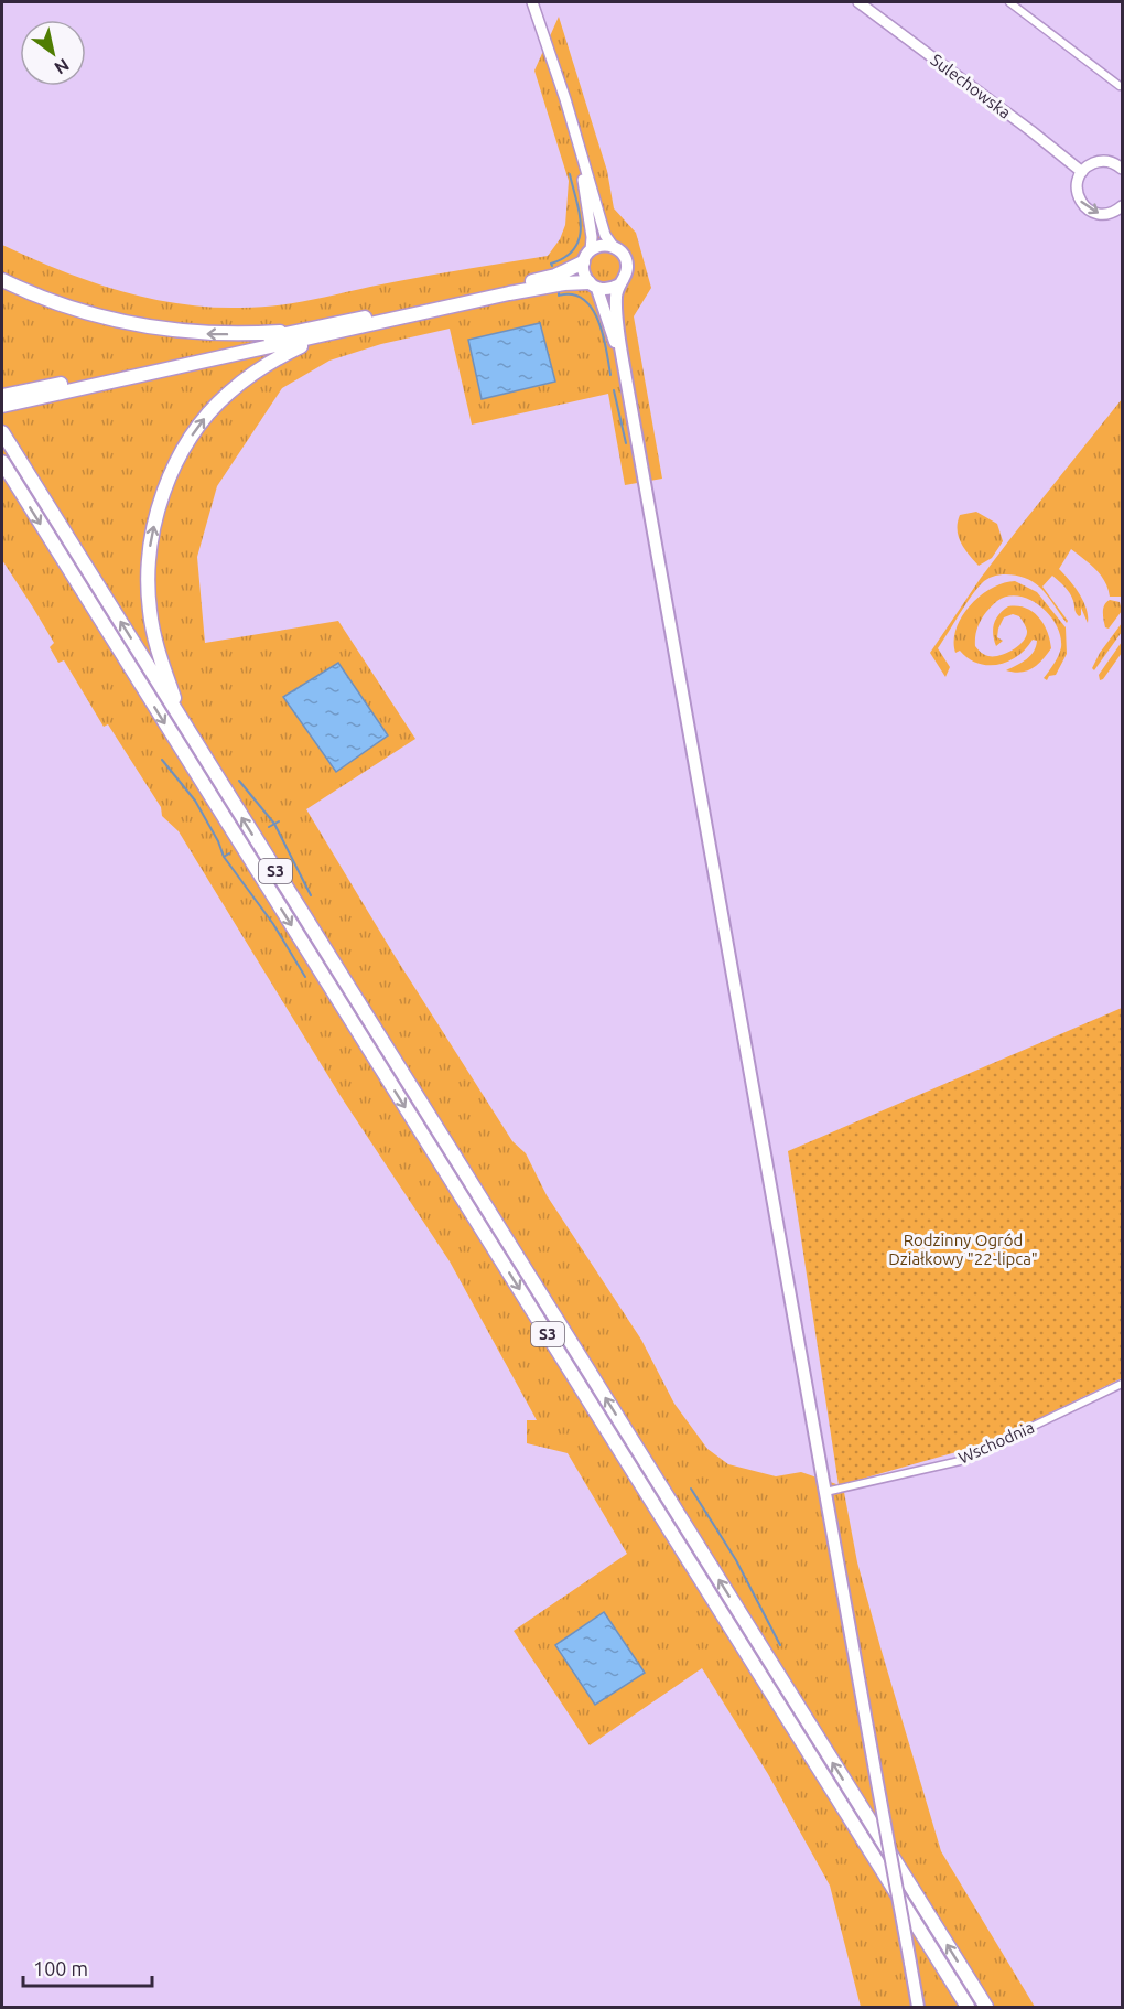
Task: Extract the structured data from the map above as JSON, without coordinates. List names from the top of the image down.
{
  "streets": {
    "highway": ["S3"],
    "main road": ["Sulechowska"],
    "street": ["Wschodnia"]
  },
  "parks": ["Rodzinny Ogród Działkowy \"22-lipca\""],
  "scale_bar": "100 m",
  "north": "bottom right"
}
